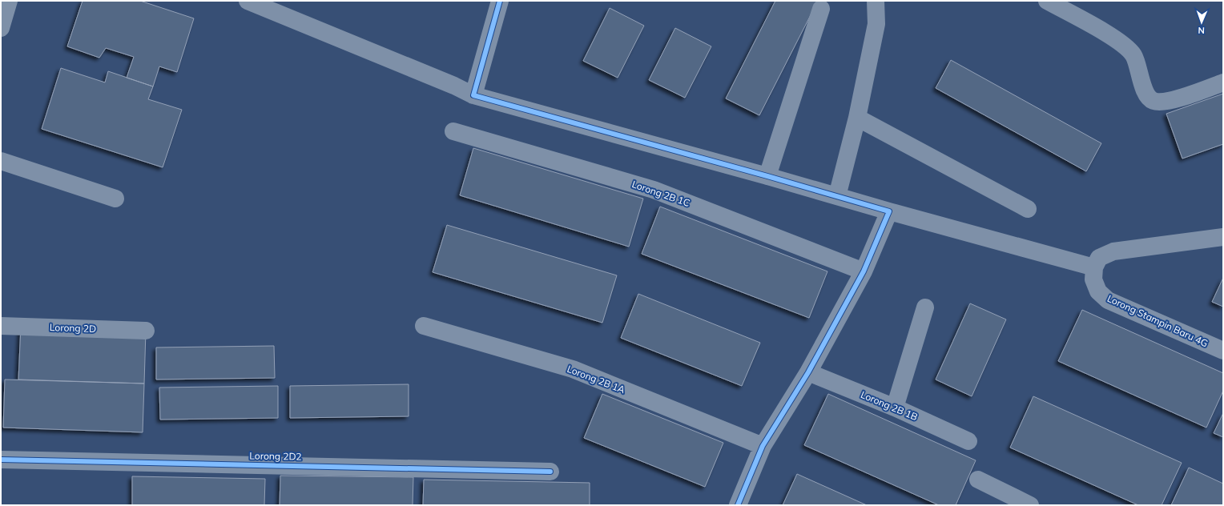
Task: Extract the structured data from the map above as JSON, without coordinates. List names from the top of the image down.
{
  "streets": {
    "street": [
      "Lorong 2B 1C",
      "Lorong Stampin Baru 4G",
      "Lorong 2D",
      "Lorong 2B 1A",
      "Lorong 2B 1B",
      "Lorong 2D2"
    ]
  },
  "north": "bottom"
}
